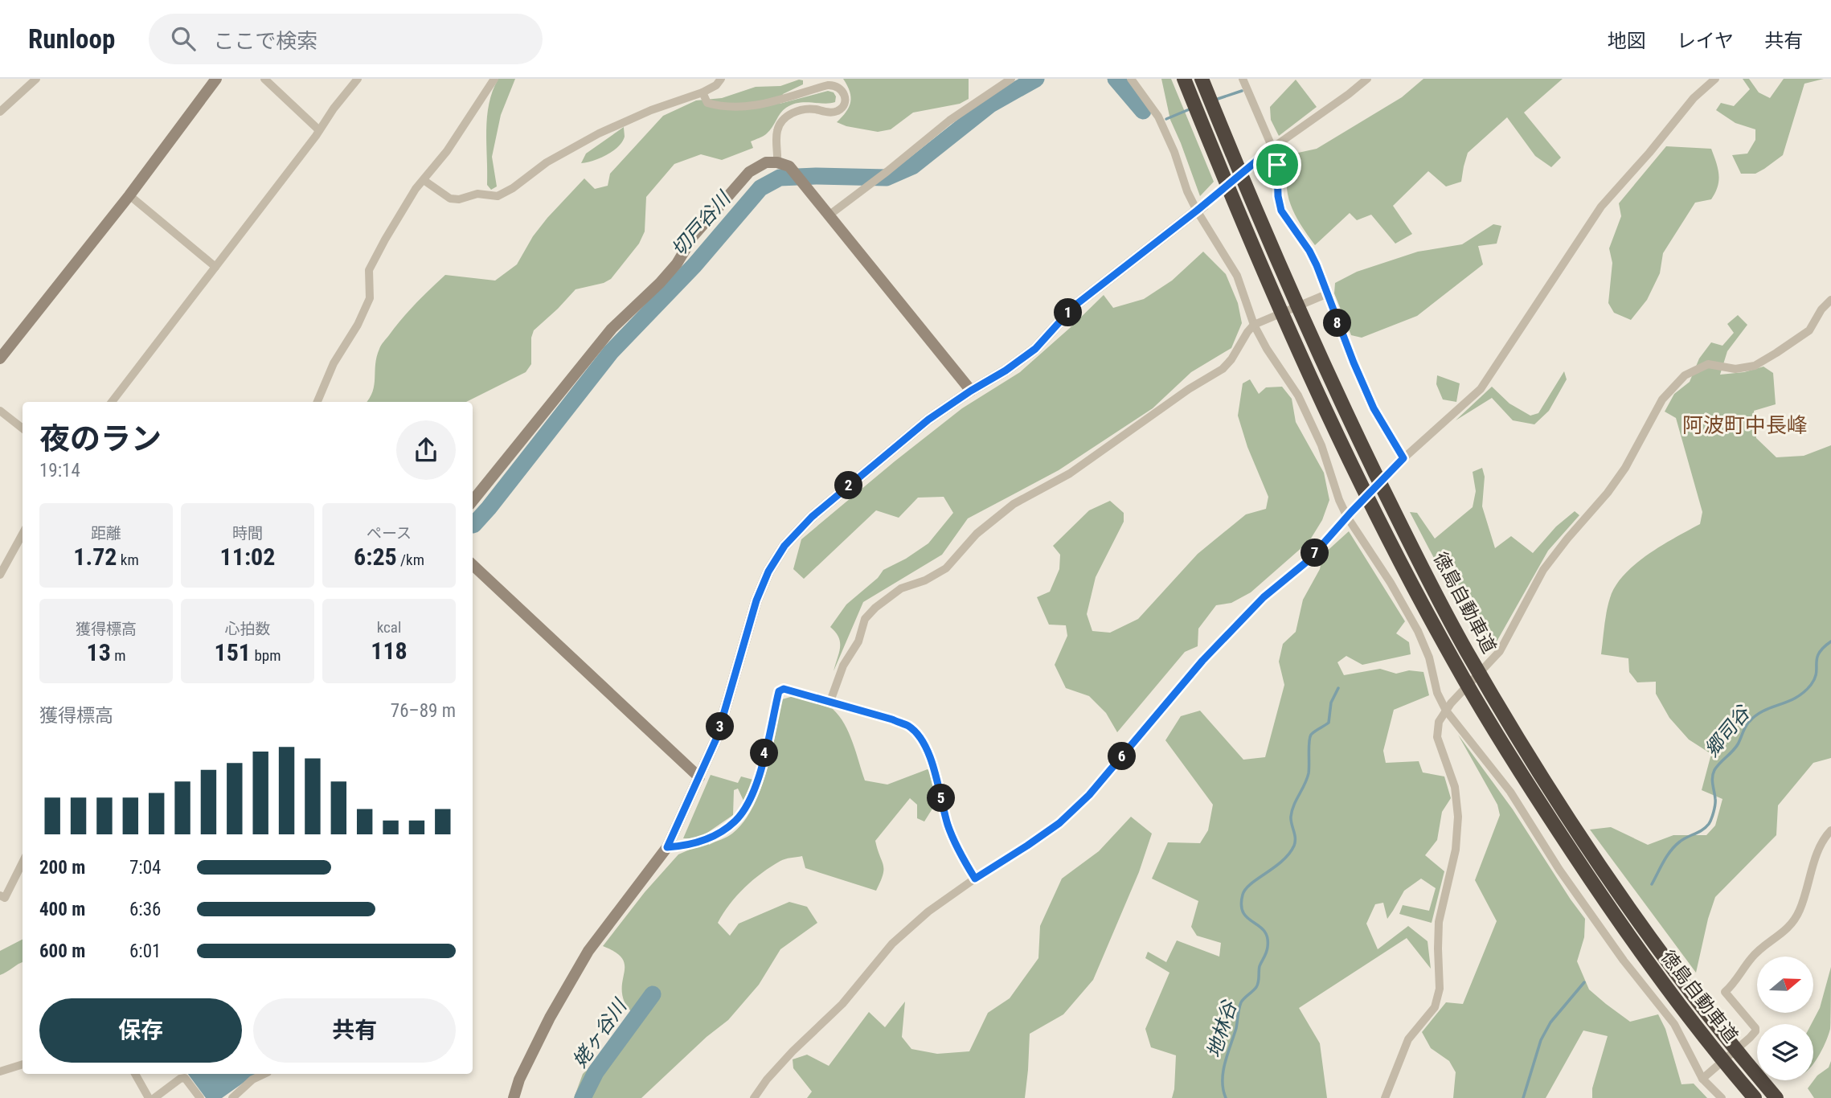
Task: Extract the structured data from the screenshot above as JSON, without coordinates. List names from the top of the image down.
{
  "streets": {
    "highway": ["徳島自動車道"]
  },
  "districts": ["阿波町中長峰"],
  "water": [
    "切戸谷川",
    "郷司谷",
    "地林谷",
    "姥ヶ谷川"
  ],
  "north": "right",
  "page": {
    "header": "Runloop",
    "search": "ここで検索",
    "nav": ["地図", "レイヤ", "共有"],
    "pins": [
      "1",
      "8",
      "2",
      "7",
      "3",
      "4",
      "6",
      "5"
    ],
    "heading": ["夜のラン", "19:14"],
    "stats": [
      ["距離", "1.72 km"],
      ["時間", "11:02"],
      ["ペース", "6:25 /km"],
      ["獲得標高", "13 m"],
      ["心拍数", "151 bpm"],
      ["kcal", "118"]
    ],
    "chart": ["獲得標高", "76–89 m"],
    "list": [
      {
        "name": "200 m",
        "note": "7:04"
      },
      {
        "name": "400 m",
        "note": "6:36"
      },
      {
        "name": "600 m",
        "note": "6:01"
      }
    ],
    "buttons": ["保存", "共有"]
  }
}
